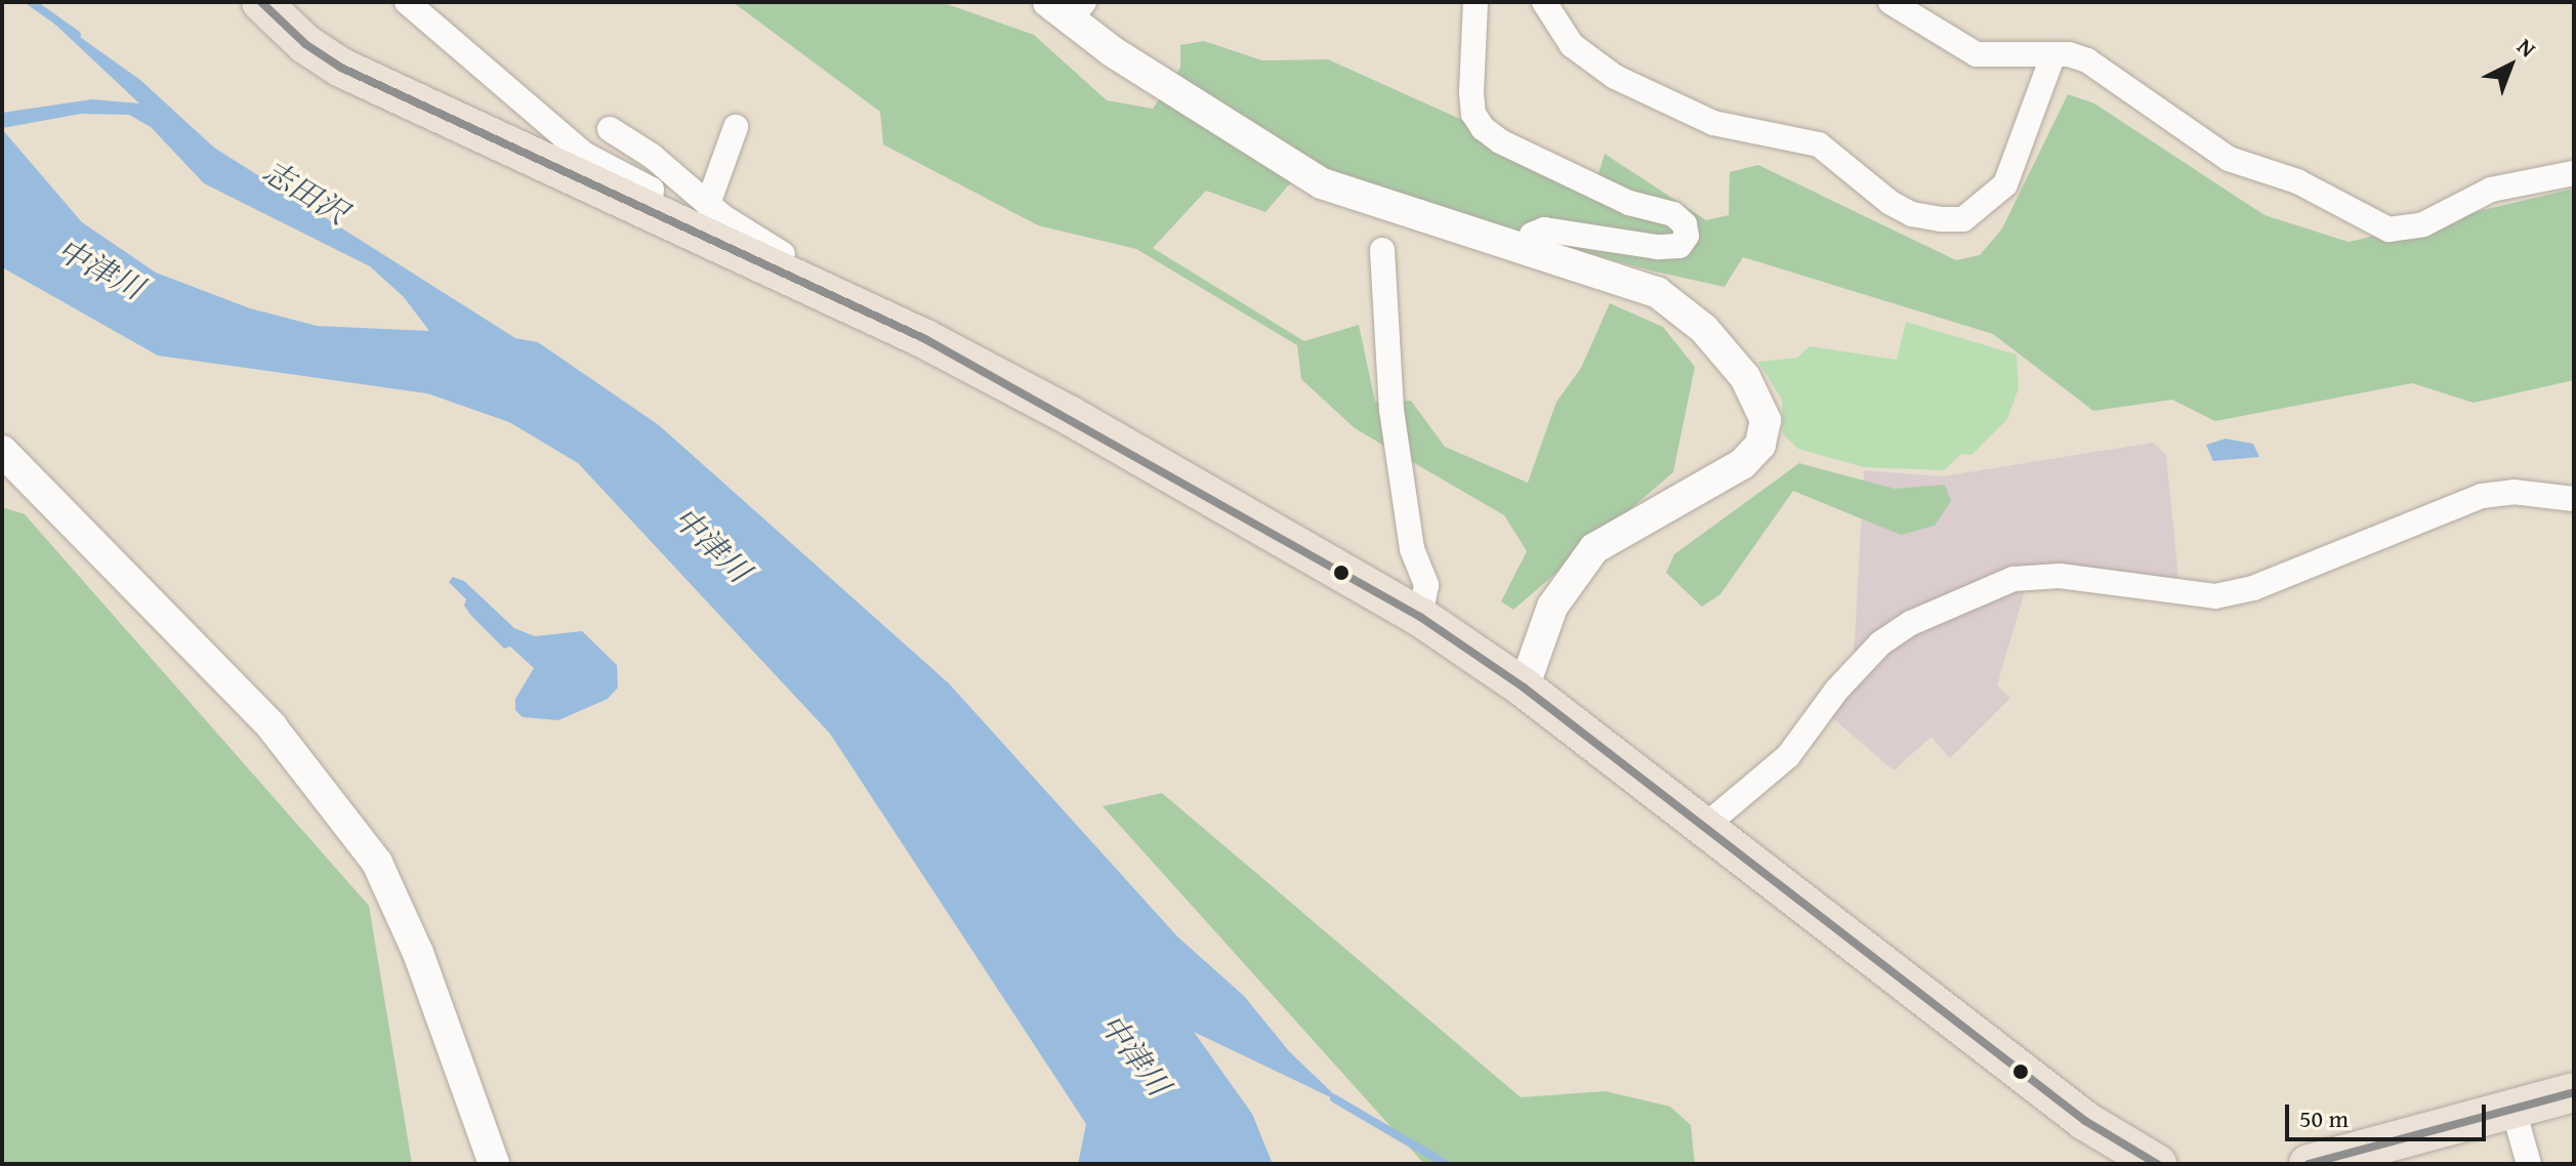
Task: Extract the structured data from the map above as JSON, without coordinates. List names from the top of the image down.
{
  "water": ["志田沢", "中津川"],
  "scale_bar": "50 m",
  "north": "top right"
}
